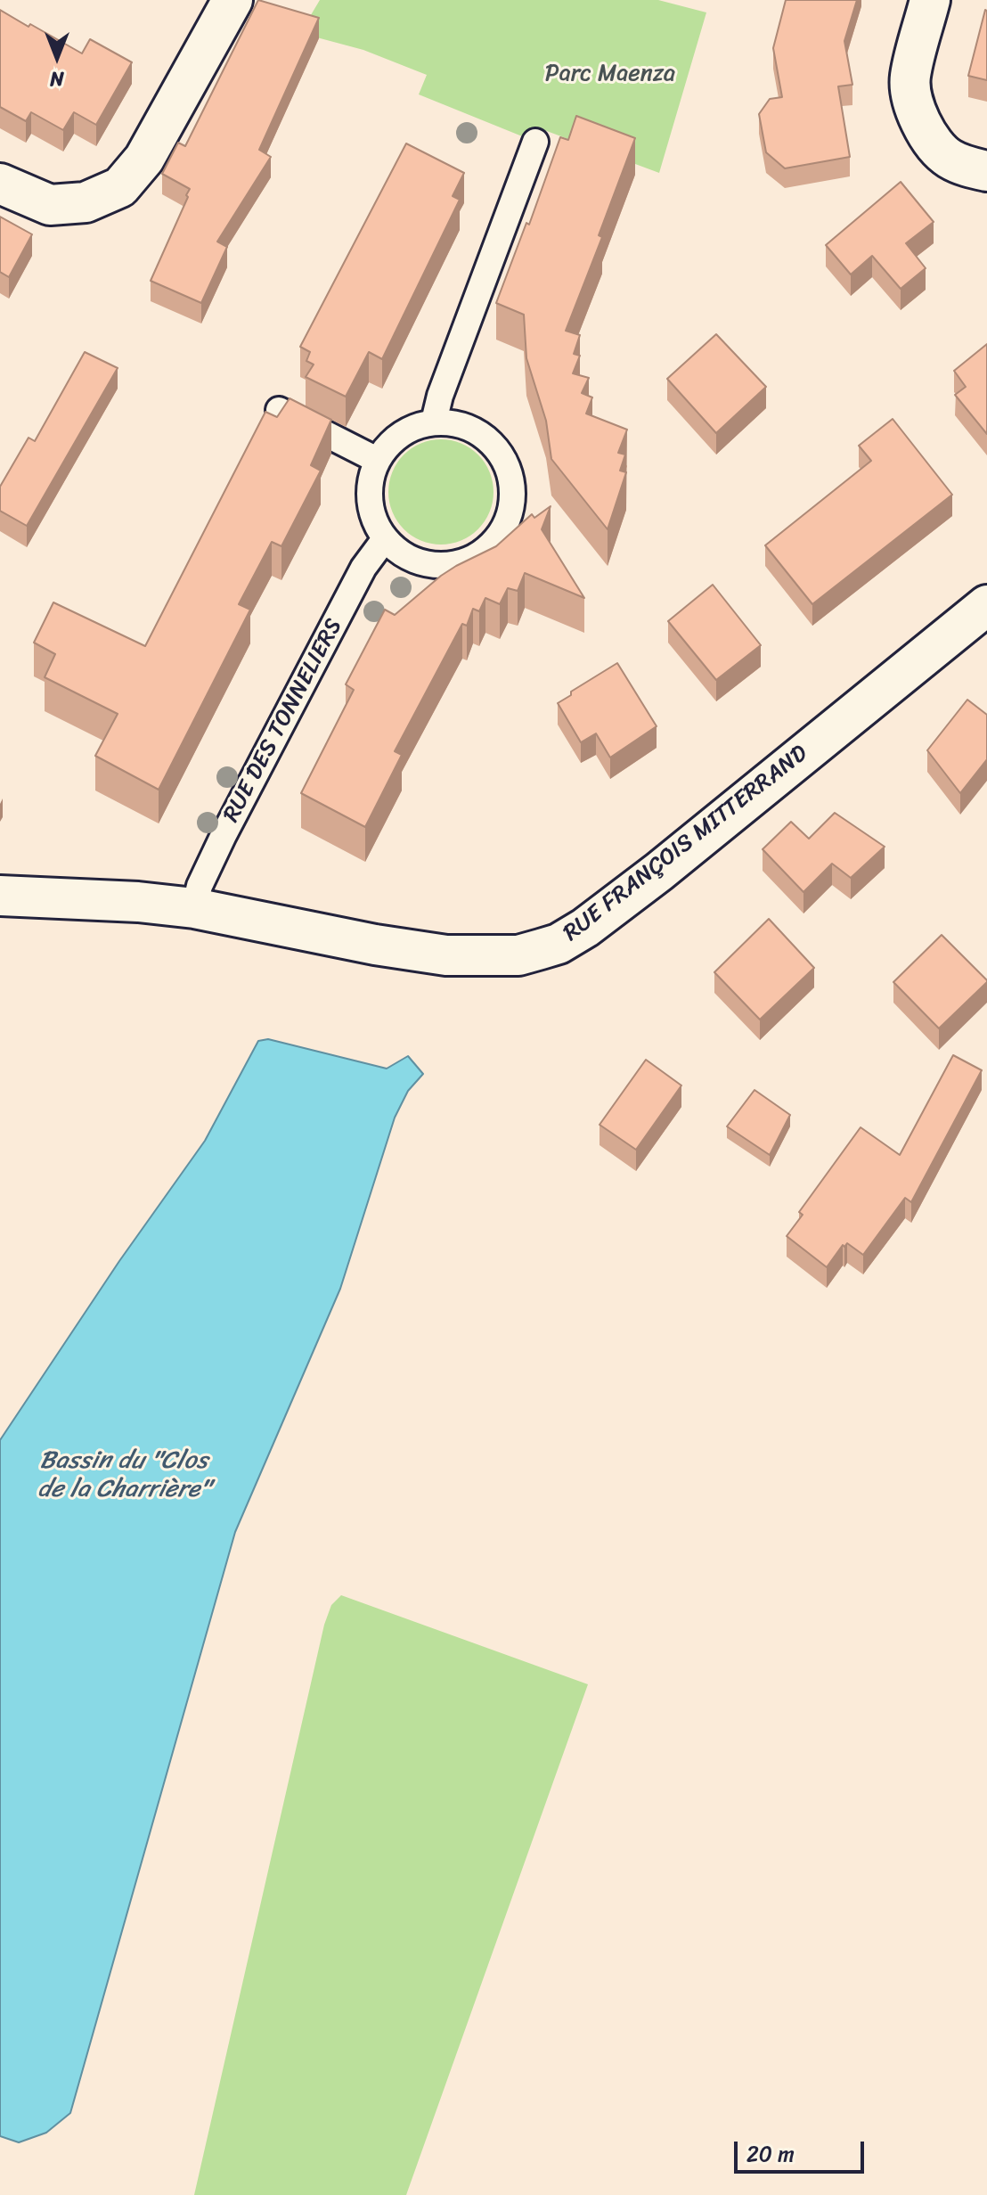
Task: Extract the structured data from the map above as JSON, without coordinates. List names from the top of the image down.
{
  "streets": {
    "street": ["RUE FRANÇOIS MITTERRAND"],
    "lane": ["RUE DES TONNELIERS"]
  },
  "crossings": [
    ["RUE DES TONNELIERS", "RUE FRANÇOIS MITTERRAND"]
  ],
  "water": ["Bassin du \"Clos de la Charrière\""],
  "parks": ["Parc Maenza"],
  "scale_bar": "20 m",
  "north": "bottom"
}
